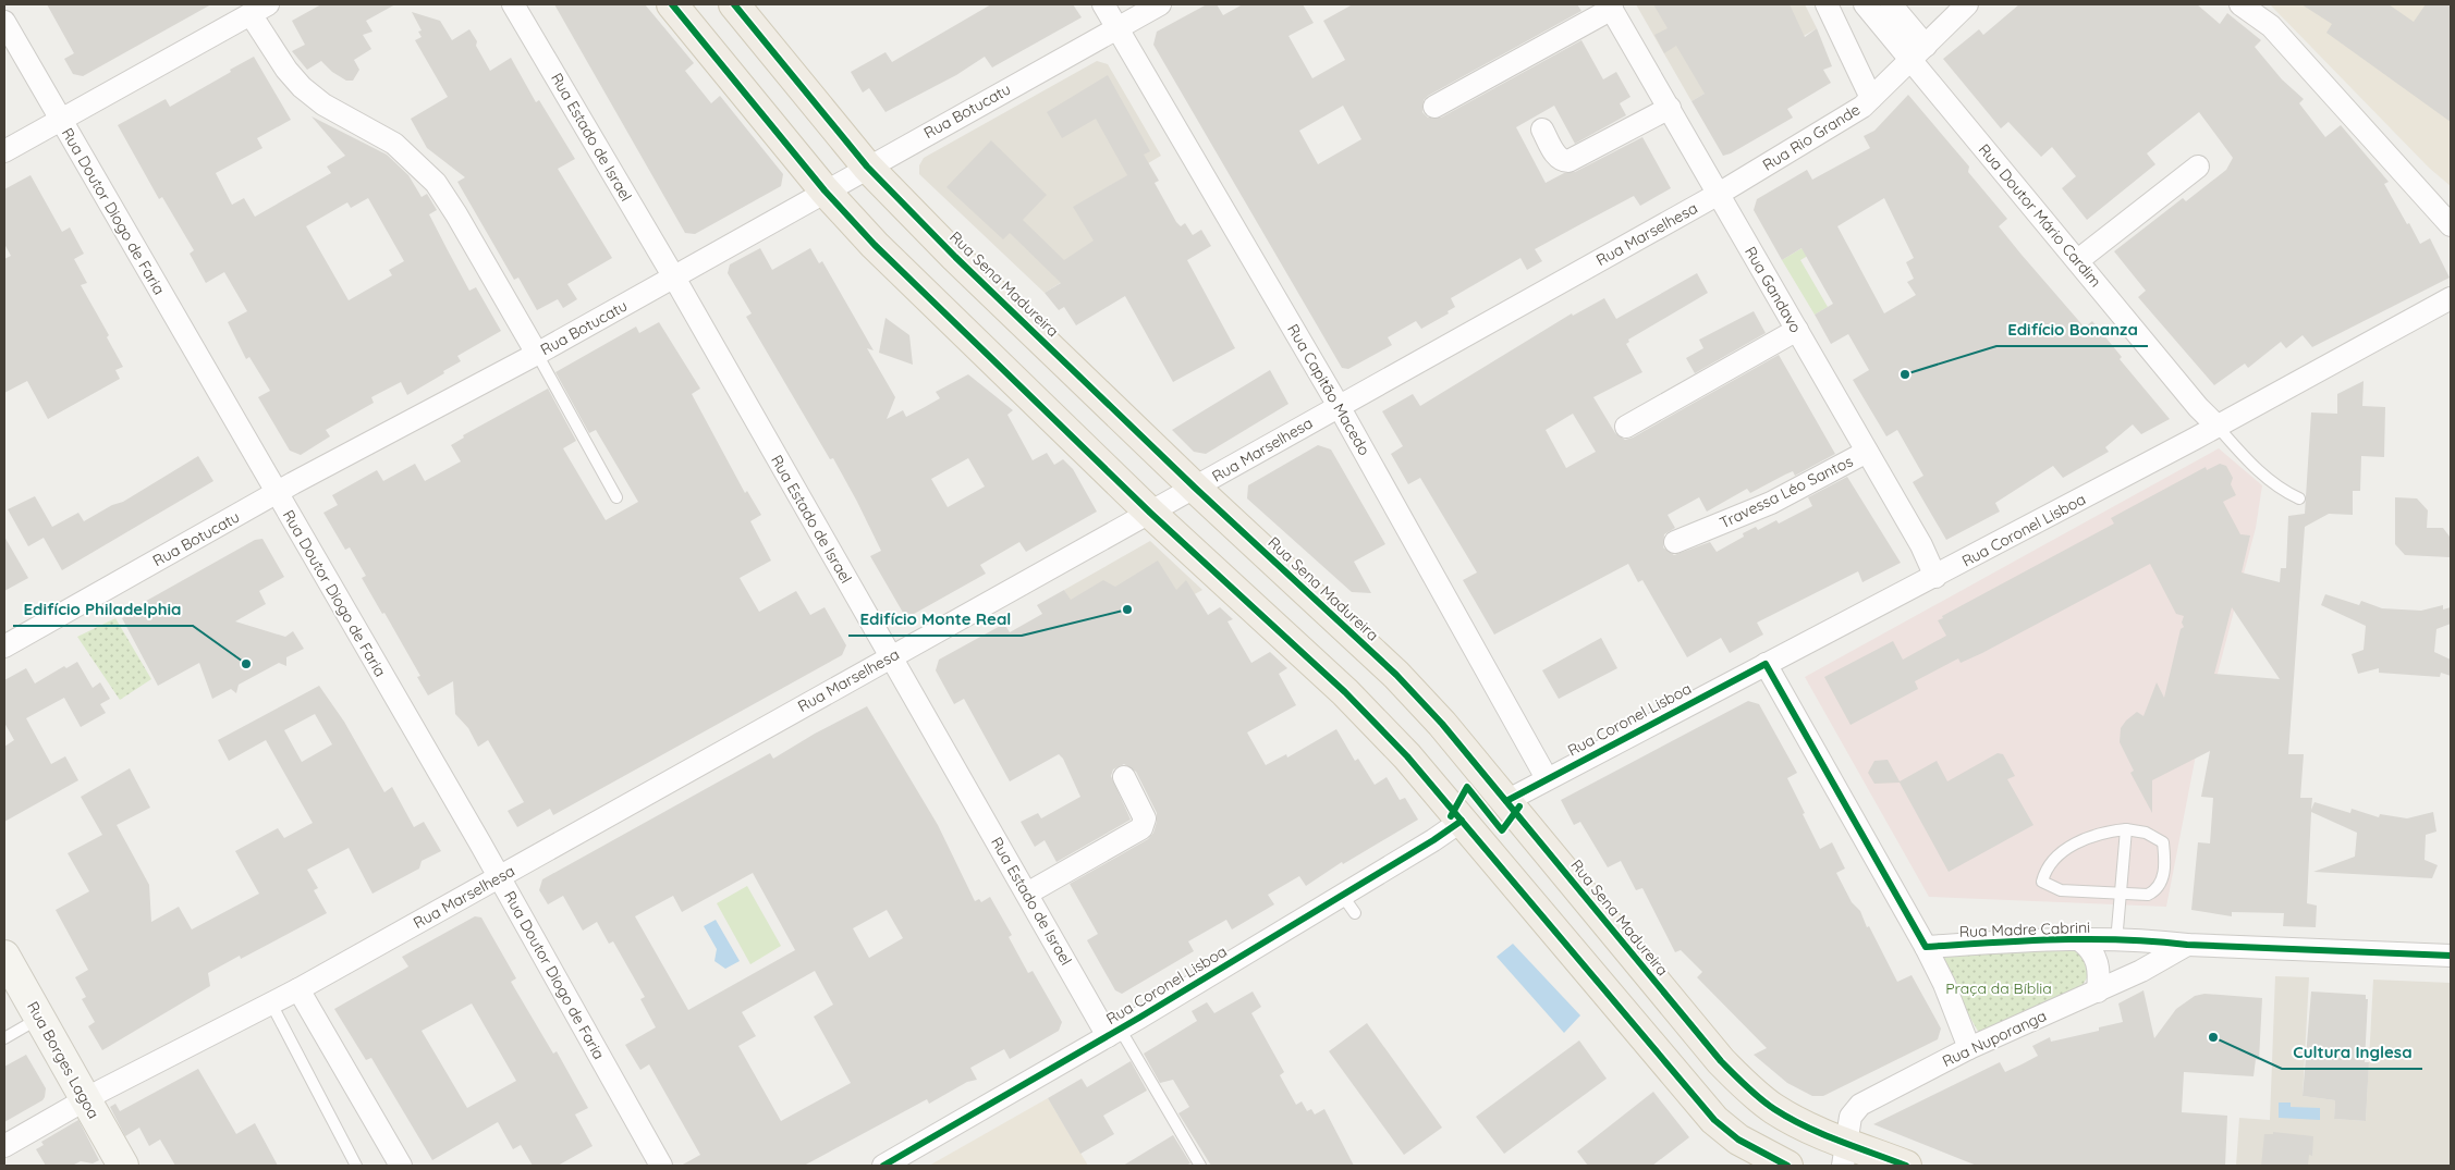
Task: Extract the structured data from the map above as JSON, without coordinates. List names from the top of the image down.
{
  "streets": {
    "main road": ["Rua Sena Madureira"],
    "street": [
      "Rua Botucatu",
      "Rua Estado de Israel",
      "Rua Rio Grande",
      "Rua Doutor Diogo de Faria",
      "Rua Doutor Mário Cardim",
      "Rua Marselhesa",
      "Rua Gandavo",
      "Rua Capitão Macedo",
      "Travessa Léo Santos",
      "Rua Coronel Lisboa",
      "Rua Madre Cabrini",
      "Rua Nuporanga",
      "Rua Borges Lagoa"
    ]
  },
  "crossings": [
    ["Rua Botucatu", "Rua Estado de Israel"],
    ["Rua Botucatu", "Rua Doutor Diogo de Faria"],
    ["Rua Botucatu", "Rua Sena Madureira"],
    ["Rua Botucatu", "Rua Capitão Macedo"],
    ["Rua Estado de Israel", "Rua Marselhesa"],
    ["Rua Estado de Israel", "Rua Coronel Lisboa"],
    ["Rua Rio Grande", "Rua Doutor Mário Cardim"],
    ["Rua Rio Grande", "Rua Marselhesa"],
    ["Rua Rio Grande", "Rua Gandavo"],
    ["Rua Doutor Diogo de Faria", "Rua Marselhesa"],
    ["Rua Doutor Mário Cardim", "Rua Coronel Lisboa"],
    ["Rua Marselhesa", "Rua Sena Madureira"],
    ["Rua Marselhesa", "Rua Gandavo"],
    ["Rua Marselhesa", "Rua Capitão Macedo"],
    ["Rua Marselhesa", "Rua Borges Lagoa"],
    ["Rua Sena Madureira", "Rua Coronel Lisboa"],
    ["Rua Sena Madureira", "Rua Nuporanga"],
    ["Rua Gandavo", "Travessa Léo Santos"],
    ["Rua Gandavo", "Rua Coronel Lisboa"],
    ["Rua Capitão Macedo", "Rua Coronel Lisboa"],
    ["Rua Madre Cabrini", "Rua Nuporanga"]
  ],
  "parks": ["Praça da Bíblia"],
  "places": [
    "Edifício Bonanza",
    "Edifício Monte Real",
    "Edifício Philadelphia",
    "Cultura Inglesa"
  ]
}
